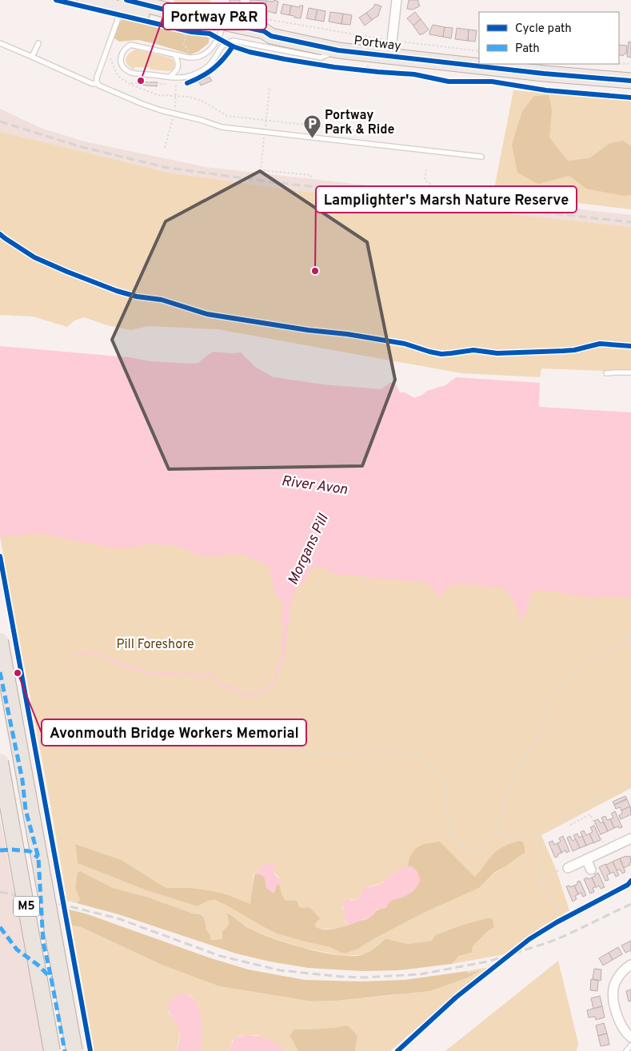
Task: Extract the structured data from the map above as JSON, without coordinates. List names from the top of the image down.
{
  "streets": {
    "highway": ["Portway", "M5"]
  },
  "water": ["River Avon", "Morgans Pill"],
  "parks": ["Pill Foreshore"],
  "places": {
    "other": ["Portway P&R", "Lamplighter's Marsh Nature Reserve", "Avonmouth Bridge Workers Memorial"],
    "parking": ["Portway Park & Ride"]
  },
  "legend": ["Cycle path", "Path"]
}
